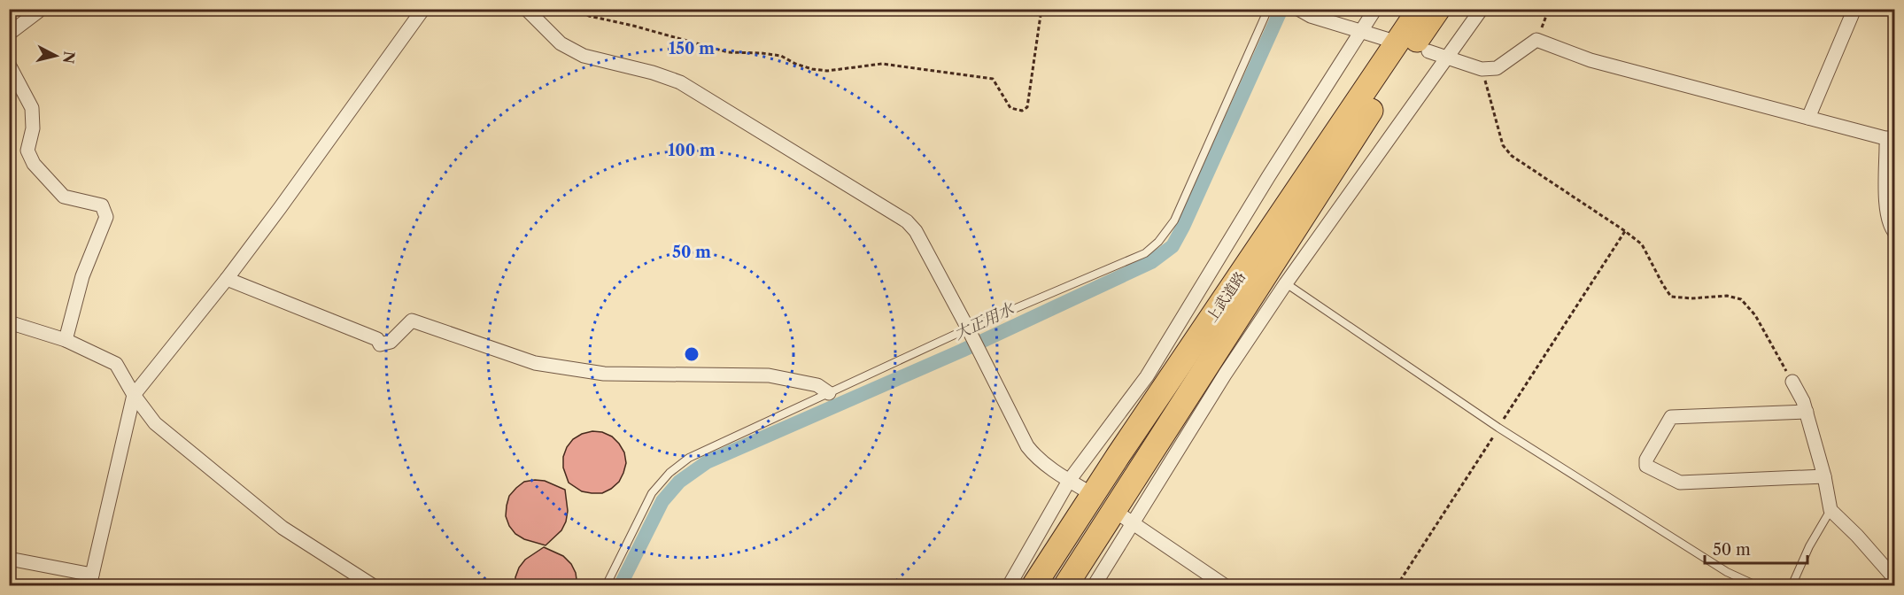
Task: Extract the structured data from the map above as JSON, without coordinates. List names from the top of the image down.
{
  "streets": {
    "highway": ["上武道路"]
  },
  "water": ["大正用水"],
  "scale_bar": "50 m",
  "north": "right",
  "rings": ["150 m", "100 m", "50 m"]
}
